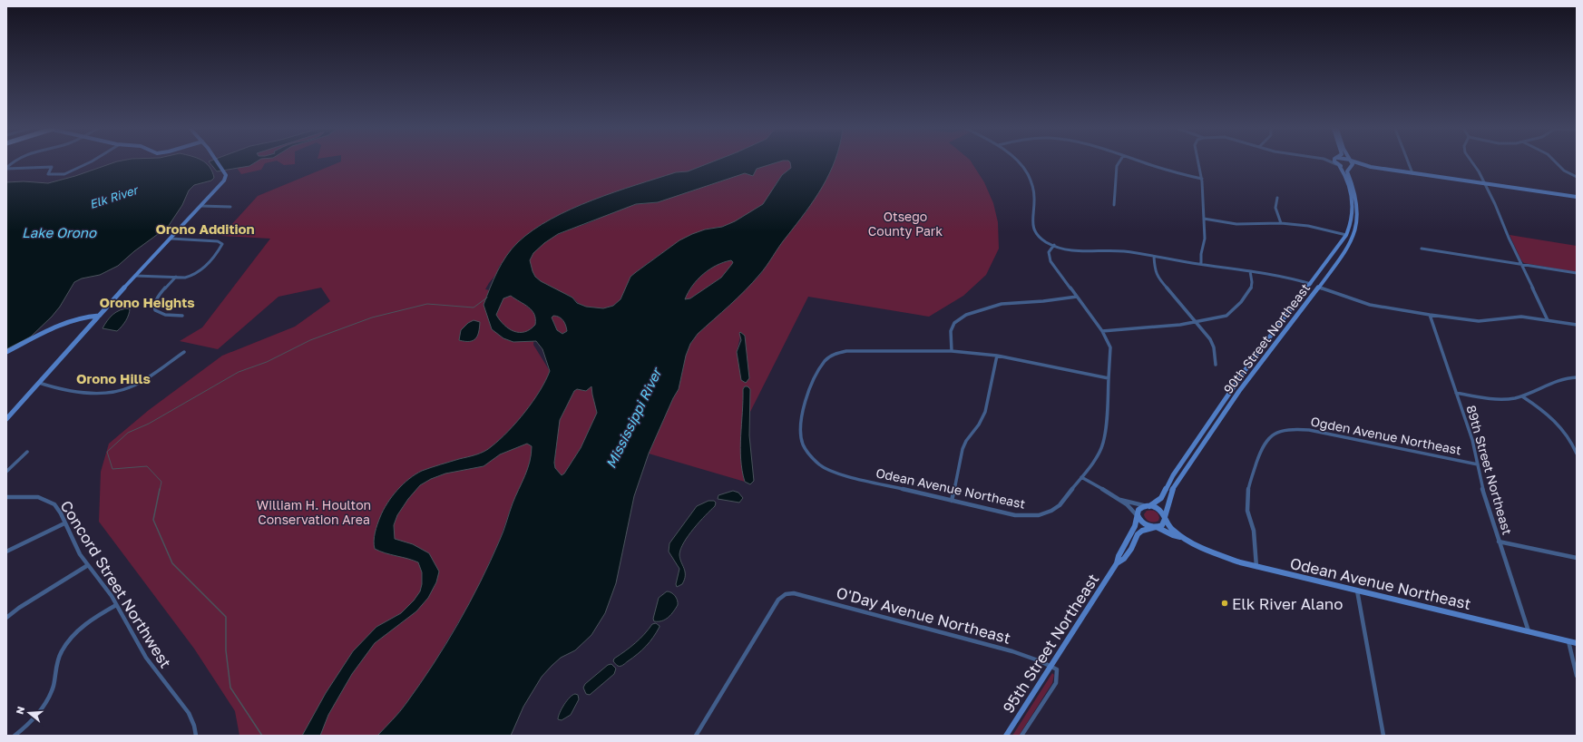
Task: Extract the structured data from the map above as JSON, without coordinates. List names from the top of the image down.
{
  "streets": {
    "main road": ["90th Street Northeast", "Odean Avenue Northeast", "95th Street Northeast"],
    "street": [
      "Ogden Avenue Northeast",
      "89th Street Northeast",
      "Concord Street Northwest",
      "O'Day Avenue Northeast"
    ]
  },
  "crossings": [
    ["90th Street Northeast", "Odean Avenue Northeast"],
    ["Ogden Avenue Northeast", "89th Street Northeast"],
    ["Ogden Avenue Northeast", "Odean Avenue Northeast"],
    ["89th Street Northeast", "Odean Avenue Northeast"],
    ["O'Day Avenue Northeast", "95th Street Northeast"]
  ],
  "districts": ["Orono Addition", "Orono Heights", "Orono Hills"],
  "water": ["Elk River", "Lake Orono", "Mississippi River"],
  "parks": ["Otsego County Park", "William H. Houlton Conservation Area"],
  "places": ["Elk River Alano"],
  "north": "left"
}
